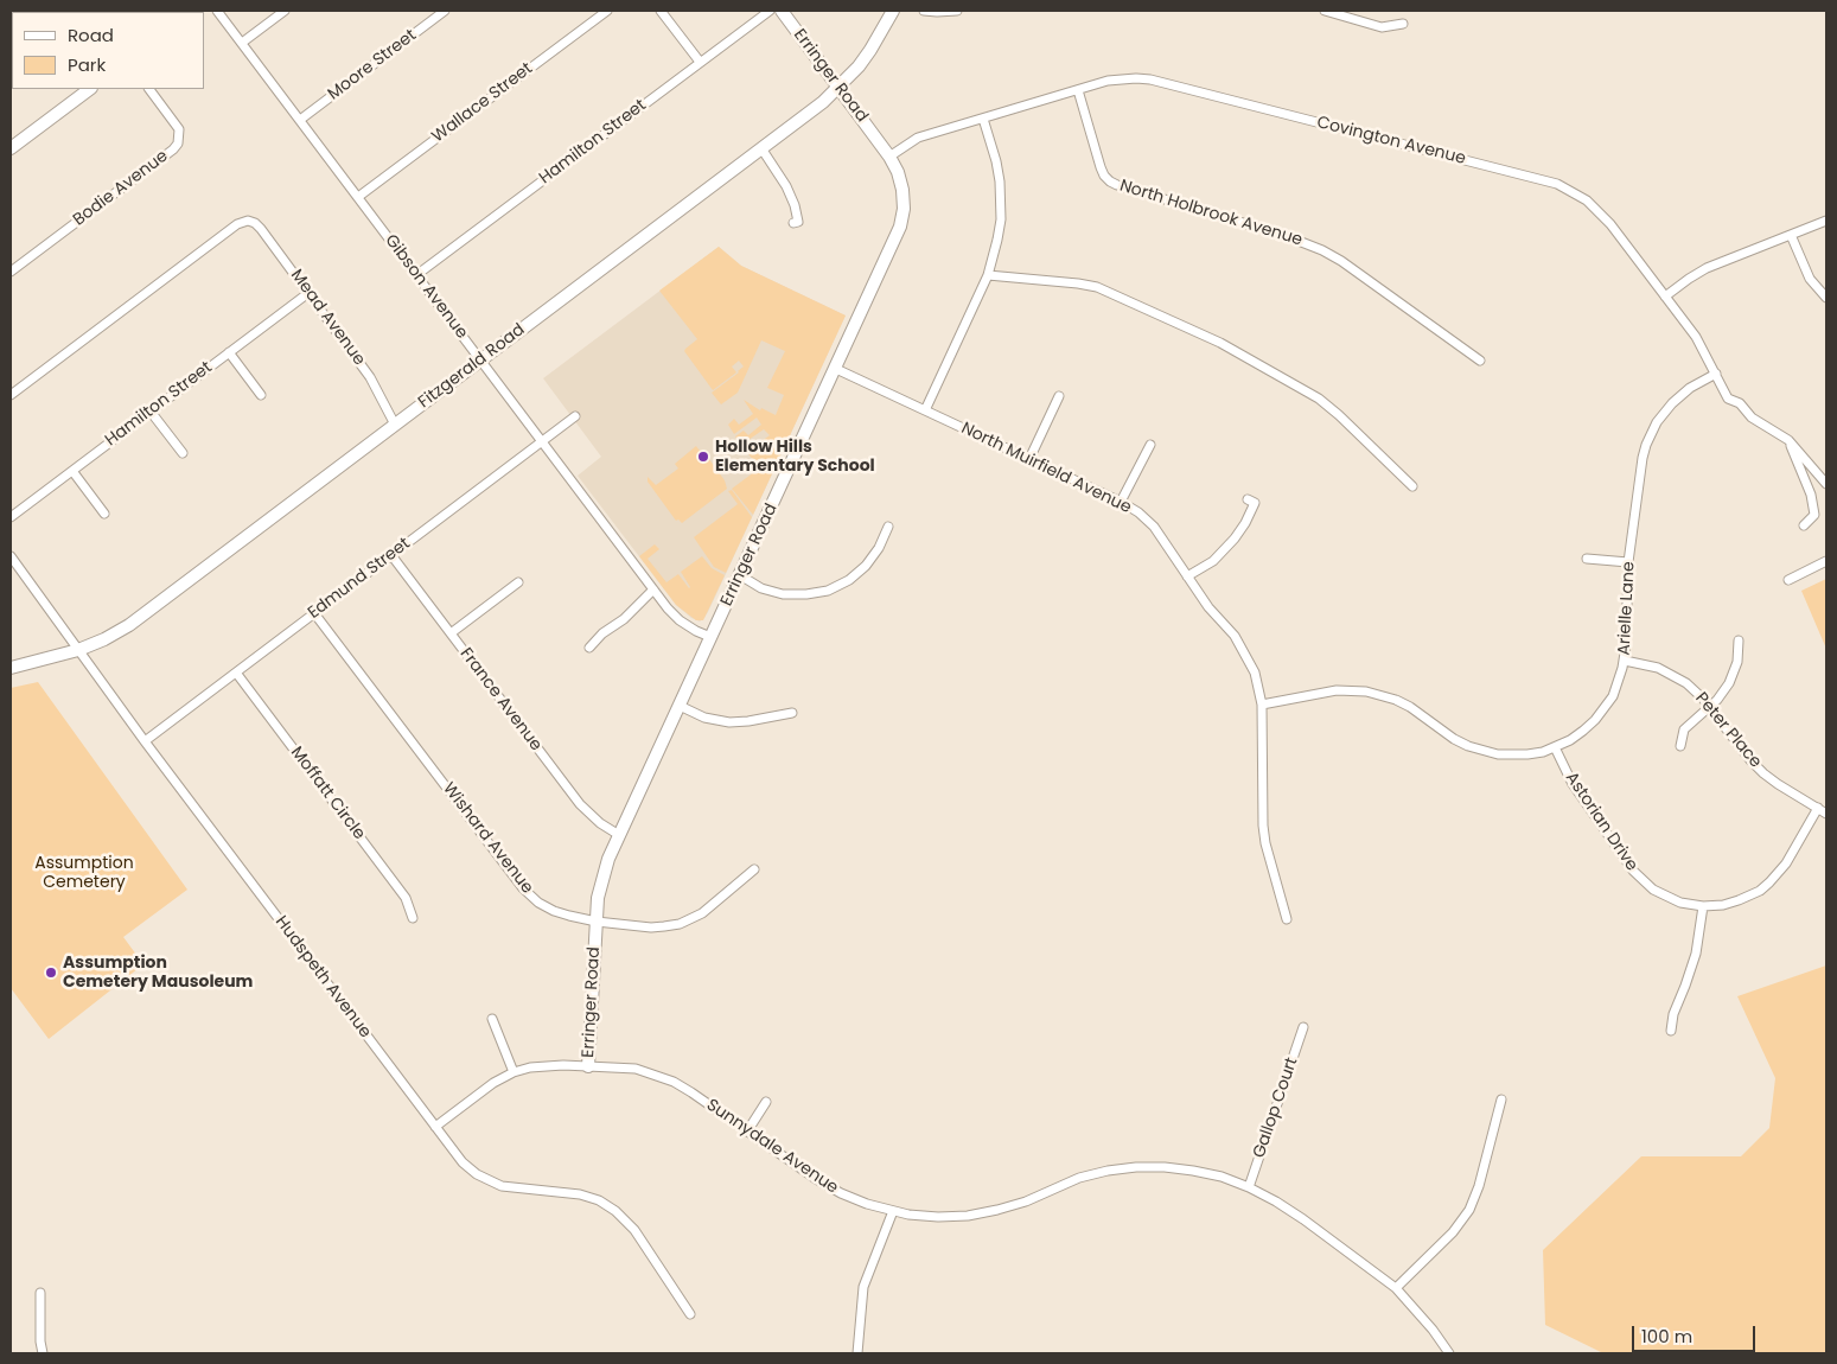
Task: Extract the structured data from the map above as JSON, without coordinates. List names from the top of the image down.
{
  "streets": {
    "main road": ["Erringer Road", "Fitzgerald Road"],
    "street": [
      "Moore Street",
      "Wallace Street",
      "Covington Avenue",
      "Hamilton Street",
      "Bodie Avenue",
      "North Holbrook Avenue",
      "Gibson Avenue",
      "Mead Avenue",
      "North Muirfield Avenue",
      "Edmund Street",
      "Arielle Lane",
      "France Avenue",
      "Peter Place",
      "Moffatt Circle",
      "Astorian Drive",
      "Wishard Avenue",
      "Hudspeth Avenue",
      "Gallop Court",
      "Sunnydale Avenue"
    ]
  },
  "crossings": [
    ["Moore Street", "Gibson Avenue"],
    ["Erringer Road", "Covington Avenue"],
    ["Erringer Road", "Gibson Avenue"],
    ["Erringer Road", "Fitzgerald Road"],
    ["Erringer Road", "North Muirfield Avenue"],
    ["Erringer Road", "France Avenue"],
    ["Erringer Road", "Wishard Avenue"],
    ["Erringer Road", "Sunnydale Avenue"],
    ["Wallace Street", "Gibson Avenue"],
    ["Covington Avenue", "North Holbrook Avenue"],
    ["Covington Avenue", "Arielle Lane"],
    ["Hamilton Street", "Gibson Avenue"],
    ["Hamilton Street", "Mead Avenue"],
    ["Gibson Avenue", "Fitzgerald Road"],
    ["Gibson Avenue", "Edmund Street"],
    ["Mead Avenue", "Fitzgerald Road"],
    ["Fitzgerald Road", "Hudspeth Avenue"],
    ["North Muirfield Avenue", "Arielle Lane"],
    ["Edmund Street", "France Avenue"],
    ["Edmund Street", "Moffatt Circle"],
    ["Edmund Street", "Wishard Avenue"],
    ["Edmund Street", "Hudspeth Avenue"],
    ["Arielle Lane", "Peter Place"],
    ["Arielle Lane", "Astorian Drive"],
    ["Peter Place", "Astorian Drive"],
    ["Hudspeth Avenue", "Sunnydale Avenue"],
    ["Gallop Court", "Sunnydale Avenue"]
  ],
  "parks": ["Assumption Cemetery"],
  "places": ["Hollow Hills Elementary School", "Assumption Cemetery Mausoleum"],
  "legend": ["Road", "Park"],
  "scale_bar": "100 m"
}
